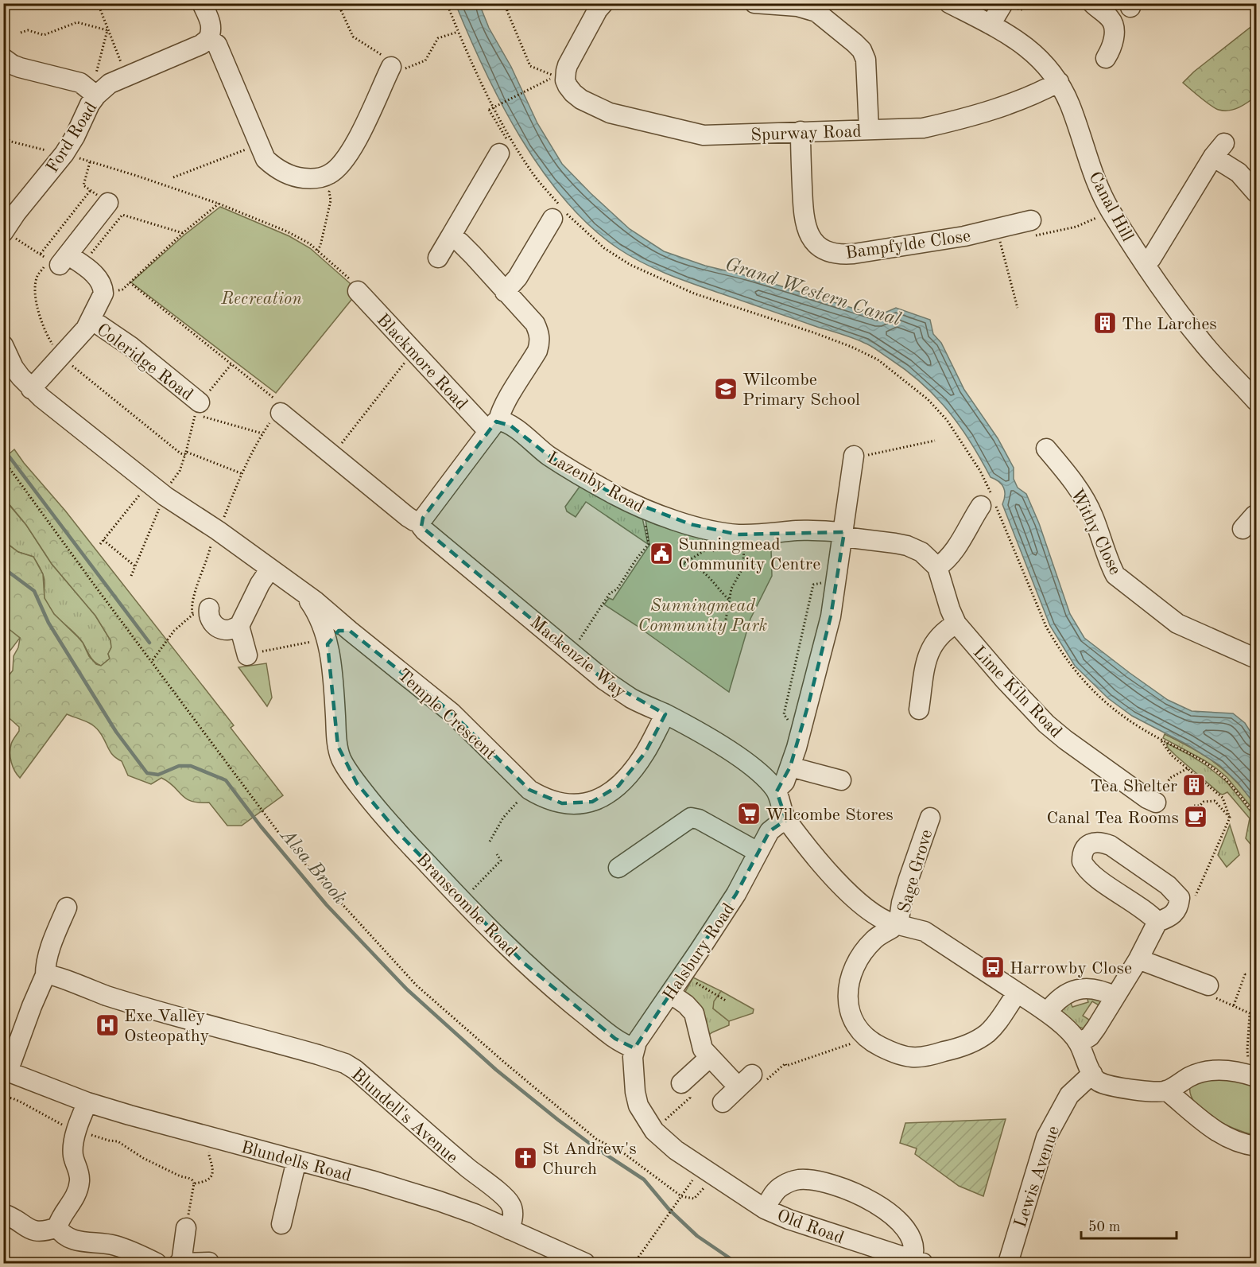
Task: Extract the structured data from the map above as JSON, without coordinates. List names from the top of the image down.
{
  "streets": {
    "street": [
      "Spurway Road",
      "Ford Road",
      "Canal Hill",
      "Bampfylde Close",
      "Coleridge Road",
      "Blackmore Road",
      "Lazenby Road",
      "Withy Close",
      "Mackenzie Way",
      "Lime Kiln Road",
      "Temple Crescent",
      "Sage Grove",
      "Branscombe Road",
      "Halsbury Road",
      "Blundell's Avenue",
      "Blundells Road",
      "Lewis Avenue",
      "Old Road"
    ]
  },
  "crossings": [
    ["Spurway Road", "Canal Hill"],
    ["Spurway Road", "Bampfylde Close"],
    ["Blackmore Road", "Lazenby Road"],
    ["Mackenzie Way", "Temple Crescent"],
    ["Mackenzie Way", "Sage Grove"],
    ["Mackenzie Way", "Halsbury Road"],
    ["Temple Crescent", "Branscombe Road"],
    ["Branscombe Road", "Halsbury Road"],
    ["Blundell's Avenue", "Blundells Road"]
  ],
  "water": ["Grand Western Canal", "Alsa Brook"],
  "parks": ["Recreation", "Sunningmead Community Park"],
  "places": {
    "building": ["The Larches", "Tea Shelter"],
    "school or university": ["Wilcombe Primary School"],
    "public building": ["Sunningmead Community Centre"],
    "supermarket": ["Wilcombe Stores"],
    "cafe": ["Canal Tea Rooms"],
    "bus stop": ["Harrowby Close"],
    "hospital": ["Exe Valley Osteopathy"],
    "church": ["St Andrew's Church"]
  },
  "scale_bar": "50 m"
}
